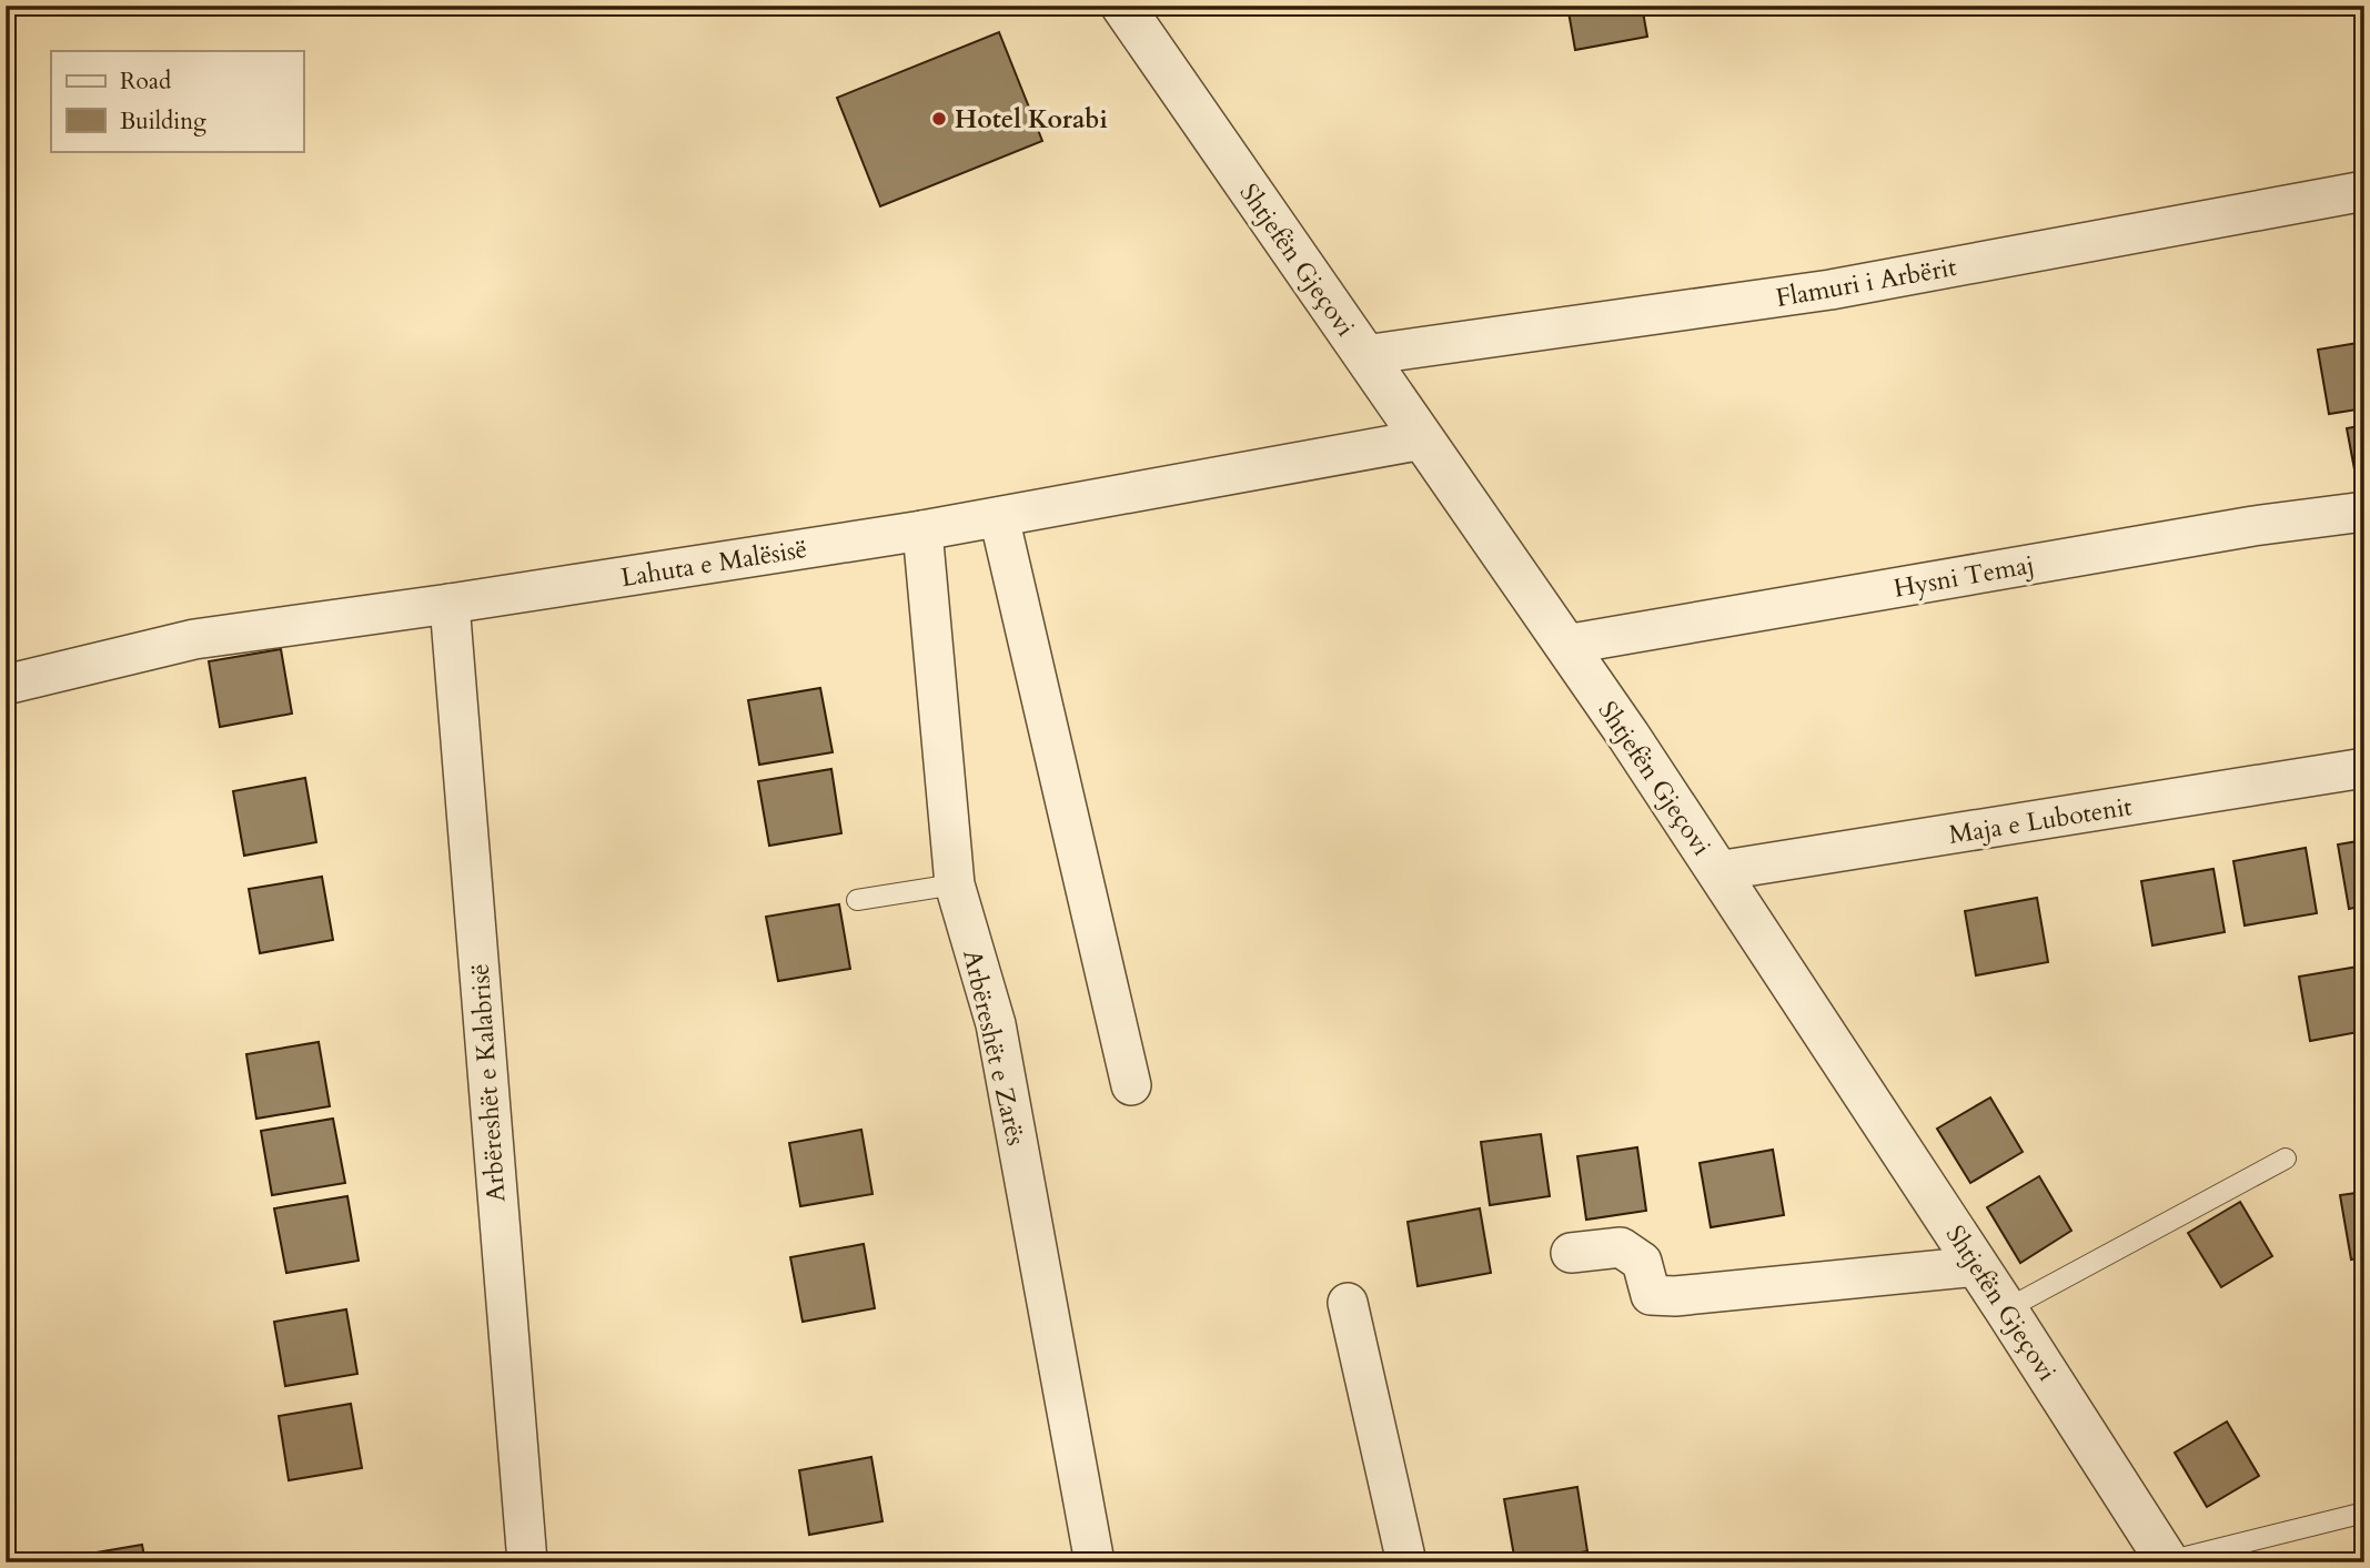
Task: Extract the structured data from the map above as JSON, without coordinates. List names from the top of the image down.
{
  "streets": {
    "street": [
      "Shtjefën Gjeçovi",
      "Flamuri i Arbërit",
      "Lahuta e Malësisë",
      "Hysni Temaj",
      "Maja e Lubotenit",
      "Arbëreshët e Zarës",
      "Arbëreshët e Kalabrisë"
    ]
  },
  "crossings": [
    ["Shtjefën Gjeçovi", "Flamuri i Arbërit"],
    ["Shtjefën Gjeçovi", "Lahuta e Malësisë"],
    ["Shtjefën Gjeçovi", "Hysni Temaj"],
    ["Shtjefën Gjeçovi", "Maja e Lubotenit"],
    ["Lahuta e Malësisë", "Arbëreshët e Zarës"],
    ["Lahuta e Malësisë", "Arbëreshët e Kalabrisë"]
  ],
  "places": ["Hotel Korabi"],
  "legend": ["Road", "Building"]
}
